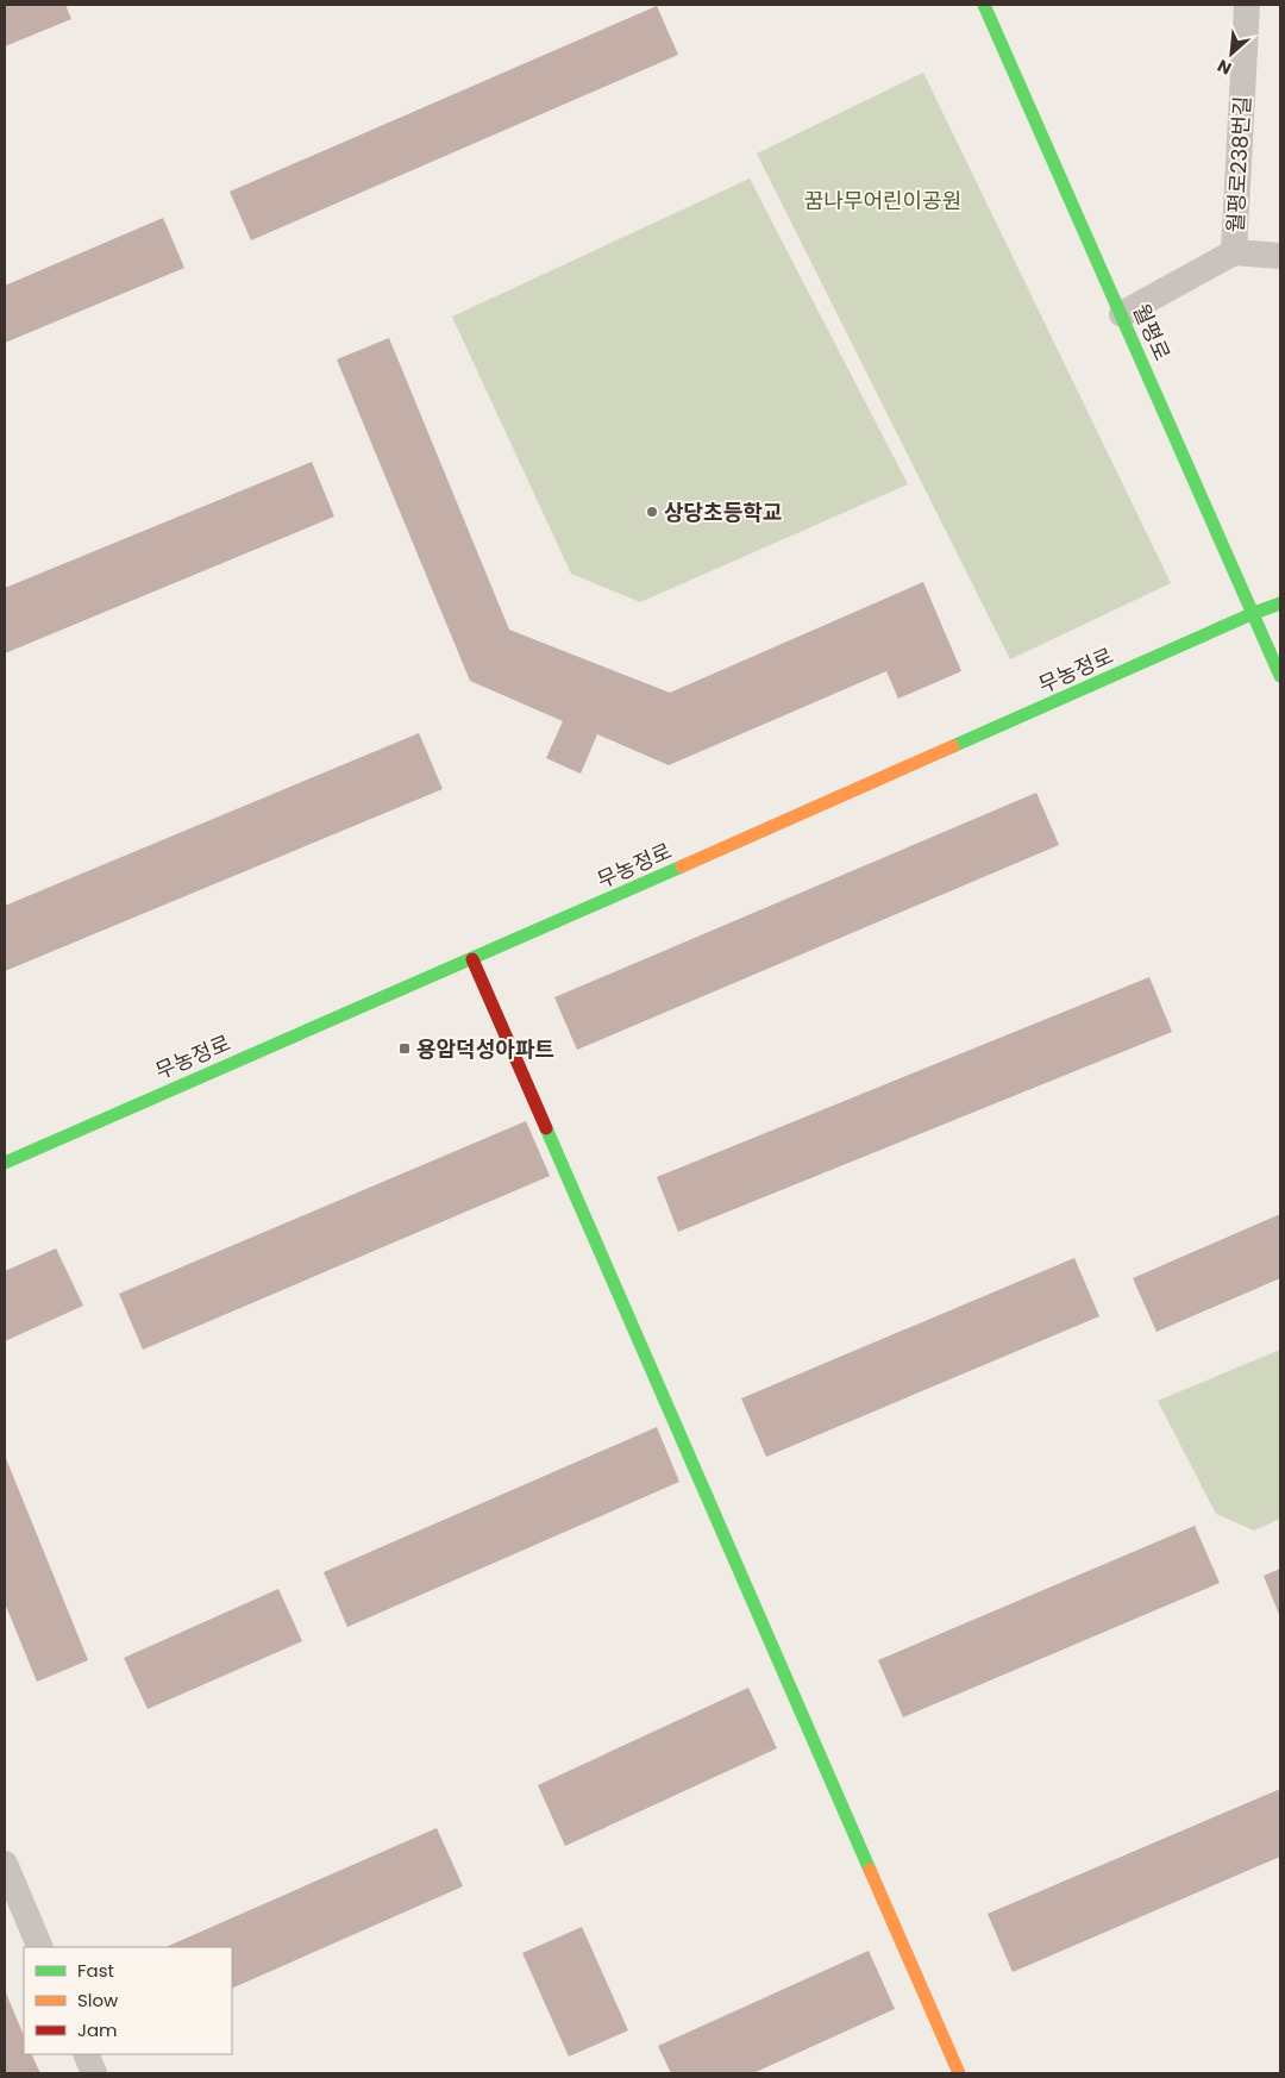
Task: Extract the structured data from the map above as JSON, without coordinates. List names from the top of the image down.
{
  "streets": {
    "street": ["월평로238번길", "월평로", "무농정로"]
  },
  "crossings": [
    ["월평로238번길", "월평로"],
    ["월평로", "무농정로"]
  ],
  "parks": ["꿈나무어린이공원"],
  "places": {
    "other": ["상당초등학교"],
    "transit": ["용암덕성아파트"]
  },
  "legend": ["Fast", "Slow", "Jam"],
  "north": "bottom left"
}
